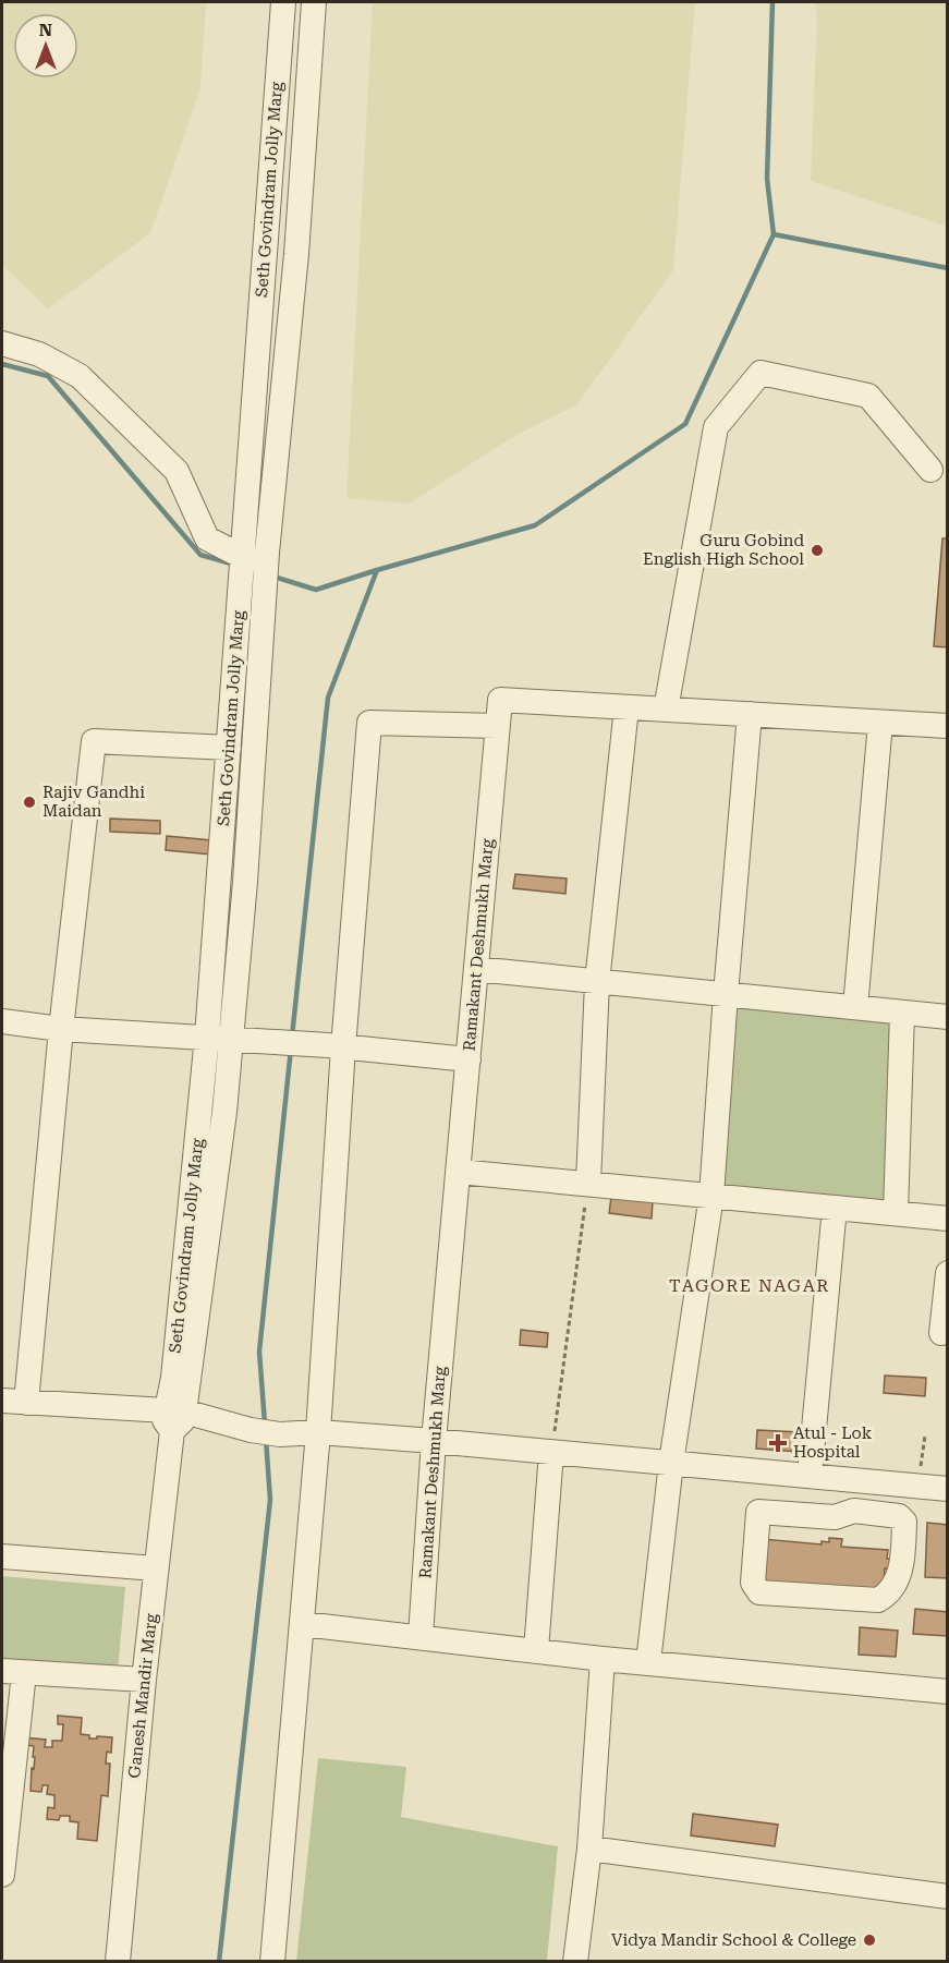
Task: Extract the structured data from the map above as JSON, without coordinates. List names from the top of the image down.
{
  "streets": {
    "street": ["Seth Govindram Jolly Marg", "Ramakant Deshmukh Marg", "Ganesh Mandir Marg"]
  },
  "crossings": [
    ["Seth Govindram Jolly Marg", "Ganesh Mandir Marg"]
  ],
  "districts": ["TAGORE NAGAR"],
  "places": {
    "other": ["Guru Gobind English High School", "Rajiv Gandhi Maidan", "Vidya Mandir School & College"],
    "health": ["Atul - Lok Hospital"]
  },
  "north": "top"
}
